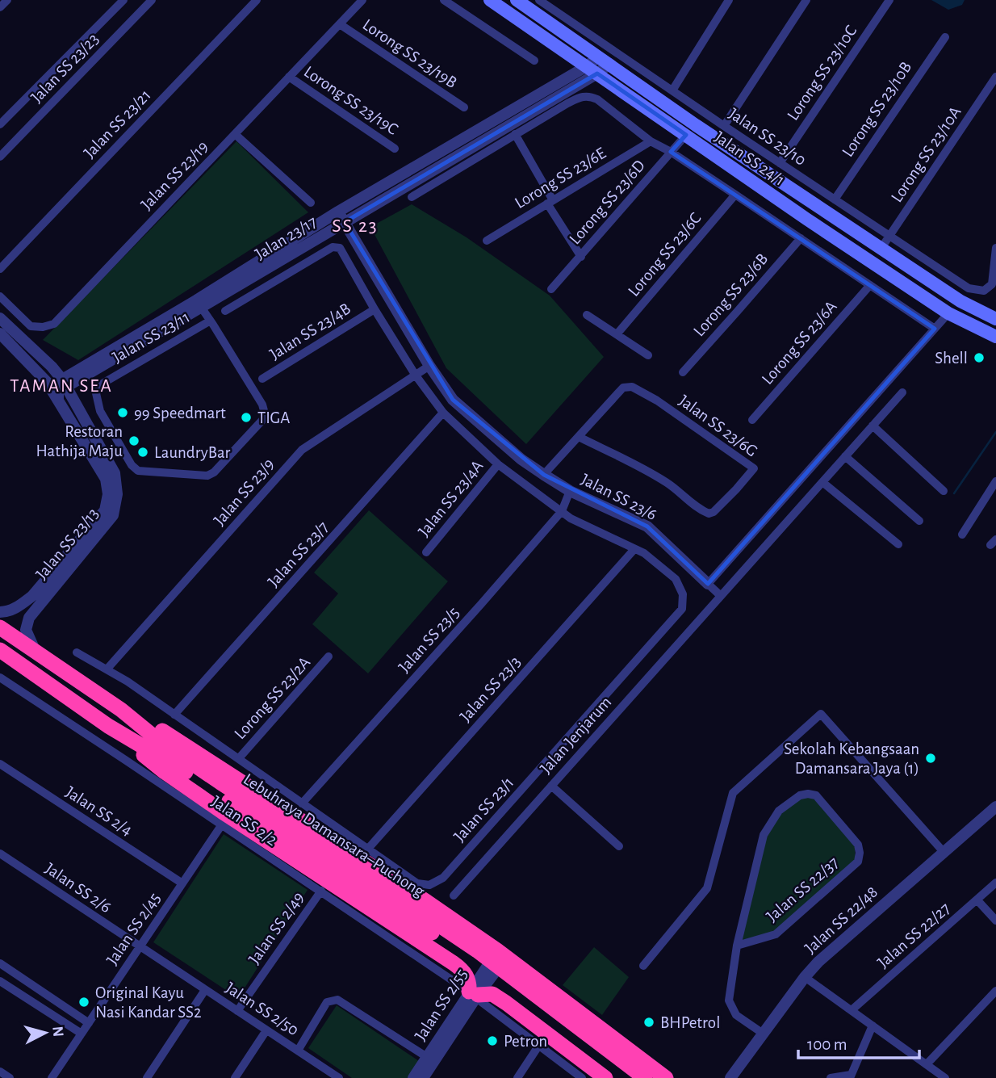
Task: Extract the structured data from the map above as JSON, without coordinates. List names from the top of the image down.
{
  "streets": {
    "highway": ["Lebuhraya Damansara–Puchong"],
    "main road": ["Jalan SS 24/1"],
    "street": [
      "Lorong SS 23/19B",
      "Jalan SS 23/23",
      "Lorong SS 23/10C",
      "Lorong SS 23/19C",
      "Lorong SS 23/10B",
      "Jalan SS 23/21",
      "Jalan SS 23/10",
      "Lorong SS 23/10A",
      "Jalan SS 23/19",
      "Lorong SS 23/6E",
      "Lorong SS 23/6D",
      "Jalan 23/17",
      "Lorong SS 23/6C",
      "Lorong SS 23/6B",
      "Jalan SS 23/4B",
      "Jalan SS 23/11",
      "Lorong SS 23/6A",
      "Jalan SS 23/6G",
      "Jalan SS 23/9",
      "Jalan SS 23/6",
      "Jalan SS 23/4A",
      "Jalan SS 23/13",
      "Jalan SS 23/7",
      "Jalan SS 23/5",
      "Jalan SS 23/3",
      "Lorong SS 23/2A",
      "Jalan Jenjarum",
      "Jalan SS 23/1",
      "Jalan SS 2/4",
      "Jalan SS 2/2",
      "Jalan SS 2/6",
      "Jalan SS 22/37",
      "Jalan SS 22/48",
      "Jalan SS 2/49",
      "Jalan SS 2/45",
      "Jalan SS 22/27",
      "Jalan SS 2/55",
      "Jalan SS 2/50"
    ]
  },
  "crossings": [
    ["Lorong SS 23/19B", "Jalan SS 23/19"],
    ["Lorong SS 23/10C", "Jalan SS 23/10"],
    ["Lorong SS 23/19C", "Jalan SS 23/19"],
    ["Lorong SS 23/10B", "Jalan SS 23/10"],
    ["Jalan SS 23/10", "Lorong SS 23/10A"],
    ["Lorong SS 23/10A", "Jalan SS 24/1"],
    ["Jalan SS 24/1", "Lorong SS 23/6D"],
    ["Jalan SS 24/1", "Jalan 23/17"],
    ["Jalan 23/17", "Jalan SS 23/11"],
    ["Jalan 23/17", "Jalan SS 23/6"],
    ["Jalan 23/17", "Jalan SS 23/13"],
    ["Jalan SS 23/6G", "Jalan SS 23/6"],
    ["Jalan SS 23/9", "Jalan SS 23/6"],
    ["Jalan SS 23/6", "Jalan SS 23/5"],
    ["Jalan SS 23/13", "Lebuhraya Damansara–Puchong"],
    ["Jalan SS 23/3", "Jalan SS 23/1"],
    ["Jalan SS 2/4", "Jalan SS 2/45"],
    ["Jalan SS 2/2", "Jalan SS 2/49"],
    ["Jalan SS 2/2", "Jalan SS 2/45"],
    ["Jalan SS 2/2", "Jalan SS 2/55"],
    ["Jalan SS 2/6", "Jalan SS 2/45"],
    ["Jalan SS 2/6", "Jalan SS 2/50"],
    ["Jalan SS 22/37", "Jalan SS 22/48"],
    ["Jalan SS 2/49", "Jalan SS 2/50"],
    ["Jalan SS 2/45", "Jalan SS 2/50"]
  ],
  "districts": ["SS 23", "TAMAN SEA"],
  "places": [
    "Shell",
    "99 Speedmart",
    "TIGA",
    "Restoran Hathija Maju",
    "LaundryBar",
    "Sekolah Kebangsaan Damansara Jaya (1)",
    "Original Kayu Nasi Kandar SS2",
    "BHPetrol",
    "Petron"
  ],
  "scale_bar": "100 m",
  "north": "right"
}
